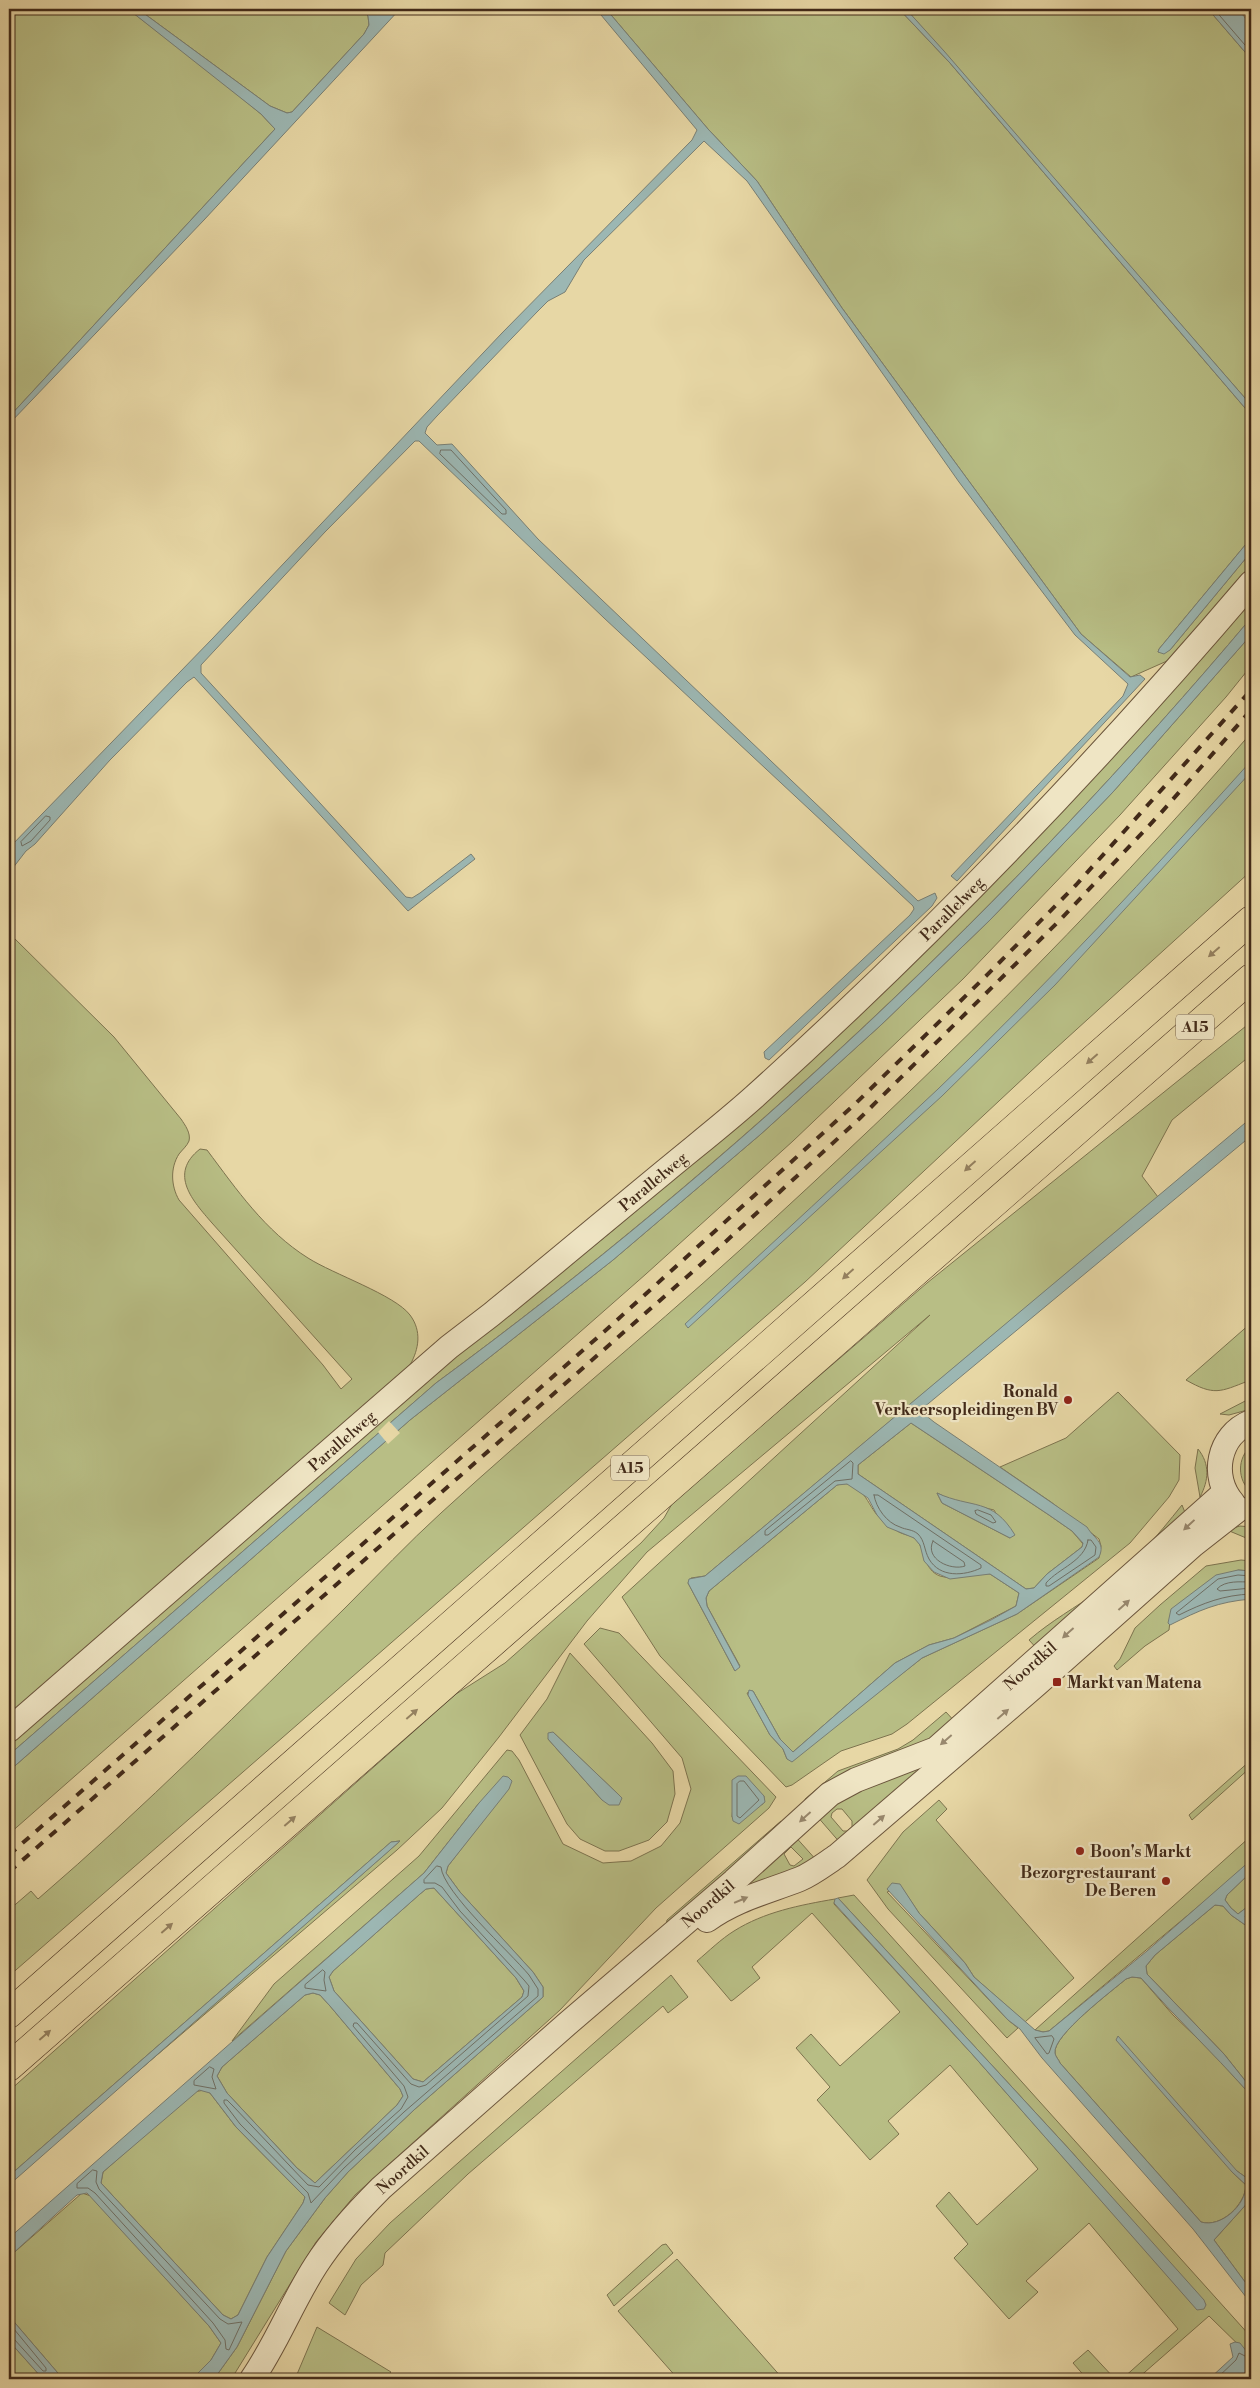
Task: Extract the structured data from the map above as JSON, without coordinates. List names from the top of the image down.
{
  "streets": {
    "highway": ["A15"],
    "street": ["Parallelweg", "Noordkil"]
  },
  "places": {
    "other": ["Ronald Verkeersopleidingen BV", "Boon's Markt", "Bezorgrestaurant De Beren"],
    "transit": ["Markt van Matena"]
  }
}
